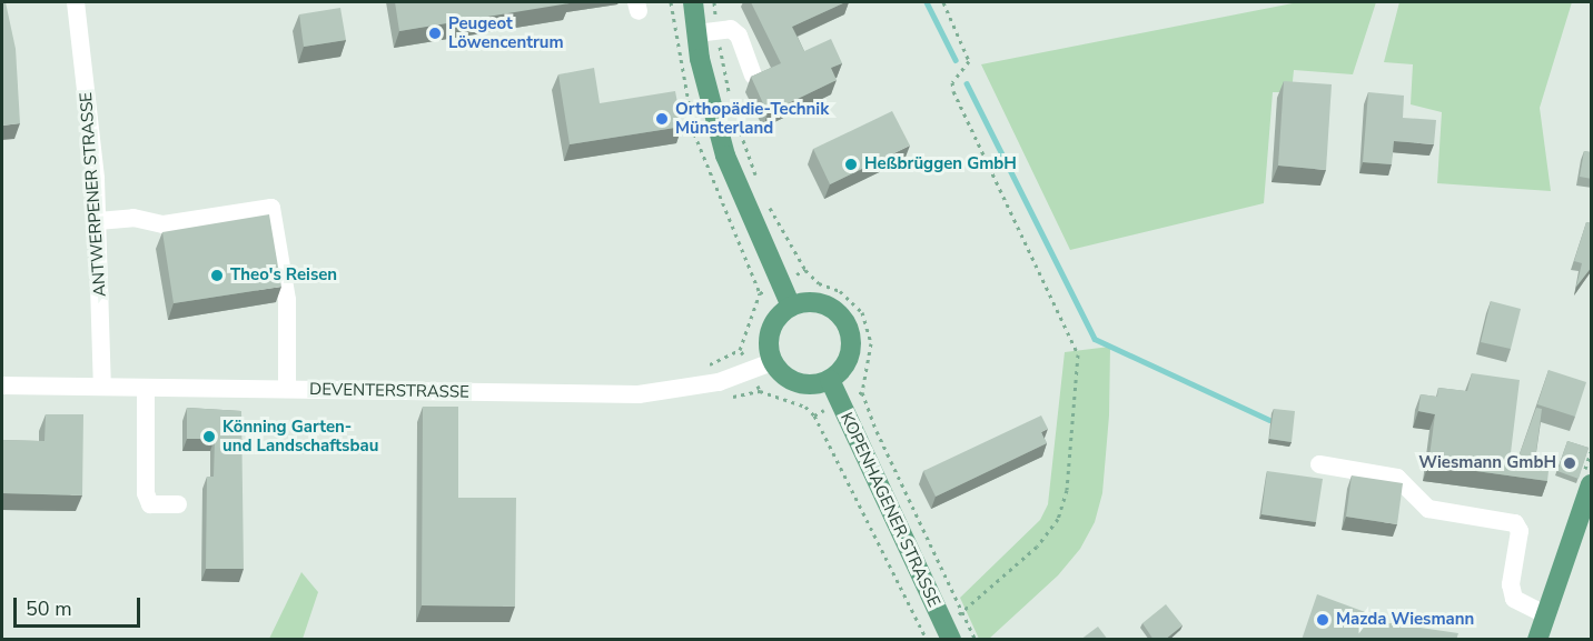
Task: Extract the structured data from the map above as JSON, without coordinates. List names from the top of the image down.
{
  "streets": {
    "main road": ["KOPENHAGENER STRASSE"],
    "street": ["ANTWERPENER STRASSE", "DEVENTERSTRASSE"]
  },
  "crossings": [
    ["ANTWERPENER STRASSE", "DEVENTERSTRASSE"],
    ["DEVENTERSTRASSE", "KOPENHAGENER STRASSE"]
  ],
  "places": [
    "Peugeot Löwencentrum",
    "Orthopädie-Technik Münsterland",
    "Heßbrüggen GmbH",
    "Theo's Reisen",
    "Könning Garten- und Landschaftsbau",
    "Wiesmann GmbH",
    "Mazda Wiesmann"
  ],
  "scale_bar": "50 m"
}
